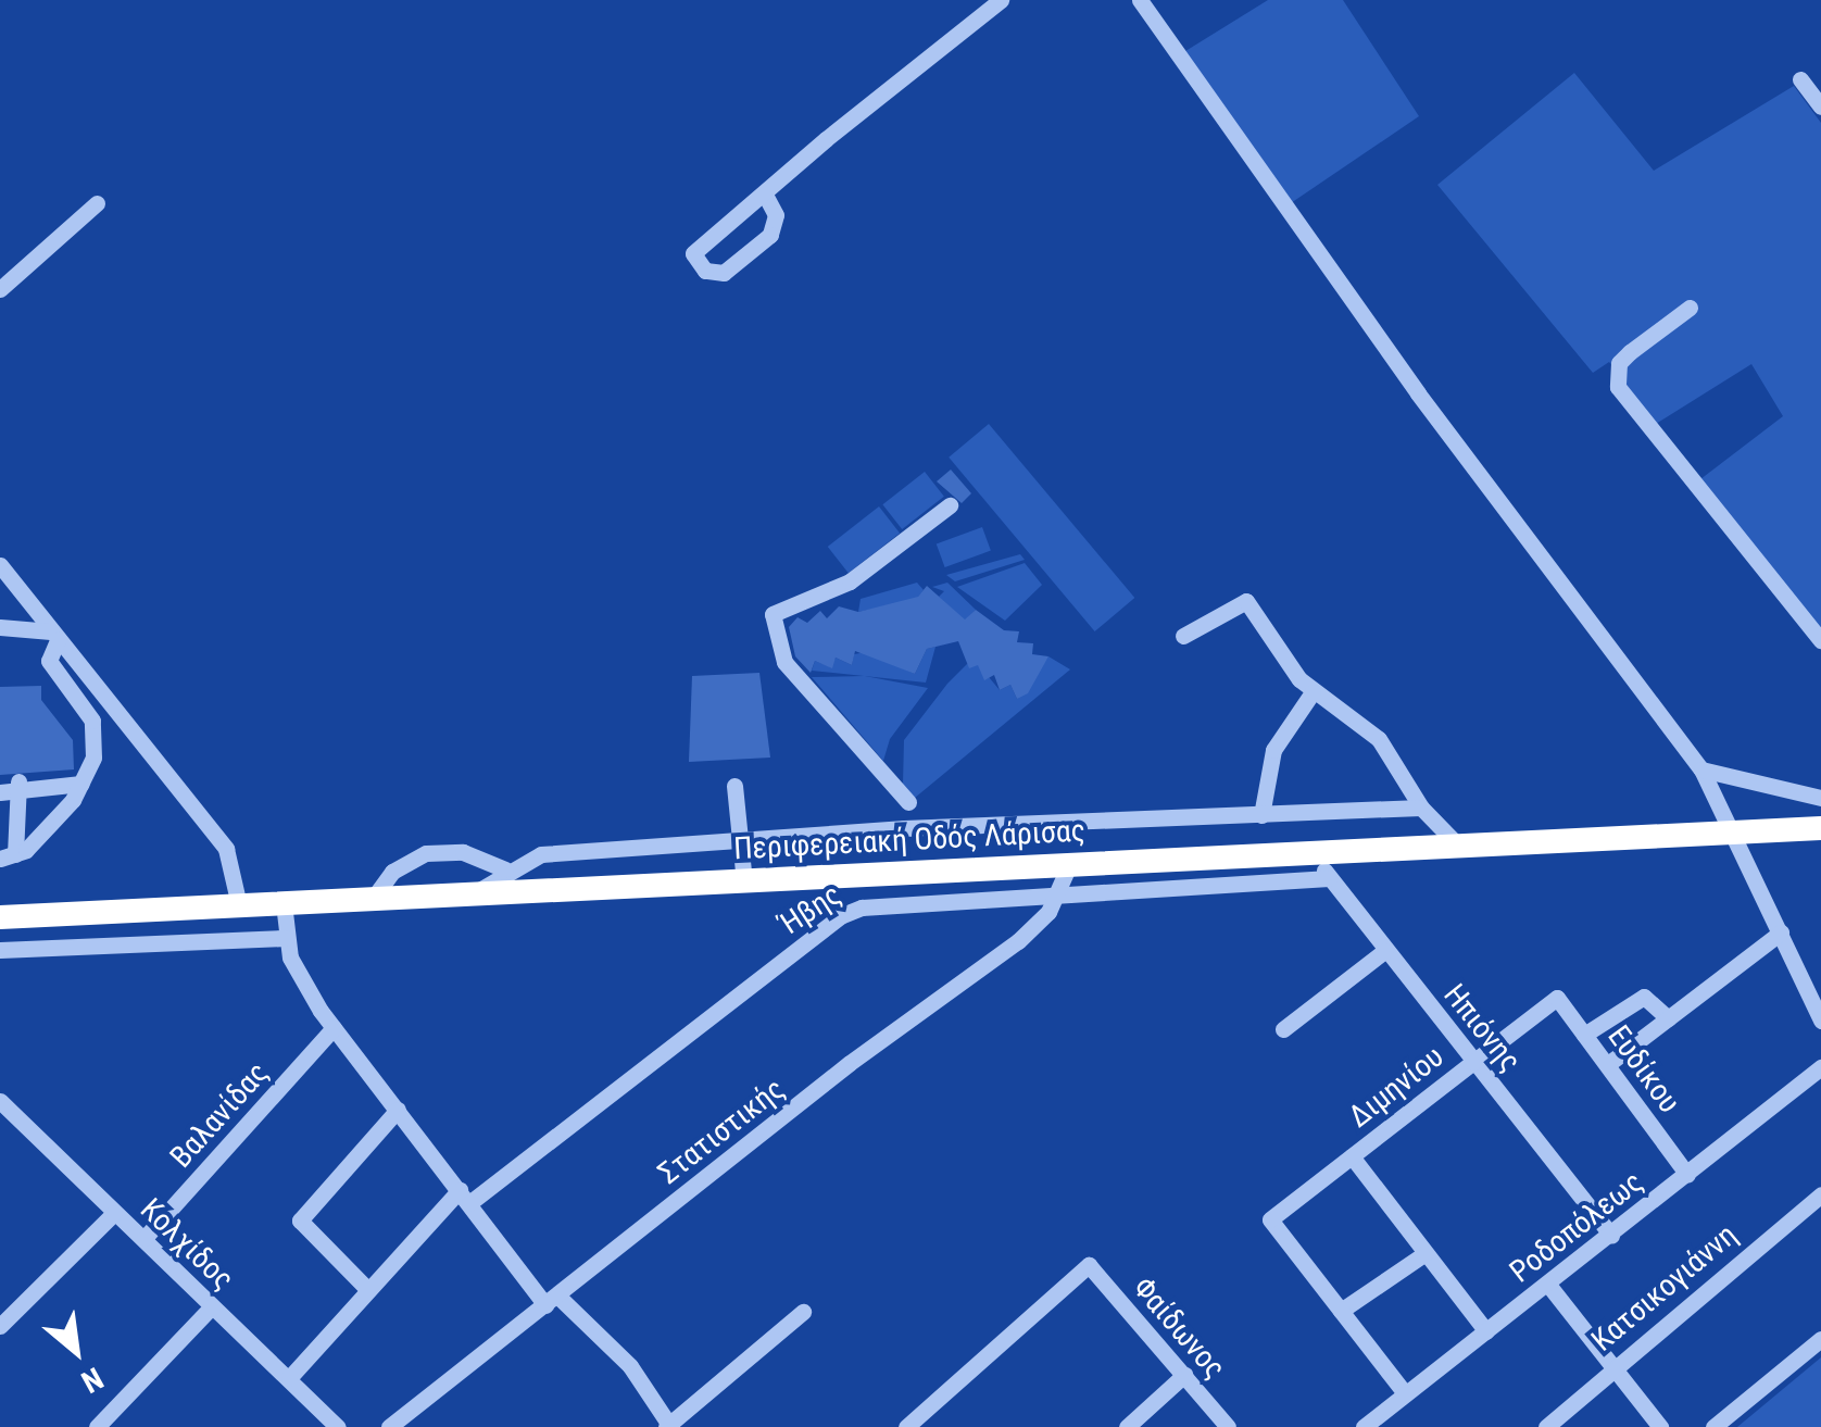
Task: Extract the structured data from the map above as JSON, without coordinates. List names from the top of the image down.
{
  "streets": {
    "highway": ["Περιφερειακή Οδός Λάρισας"],
    "street": [
      "Ήβης",
      "Ηπιόνης",
      "Ευδίκου",
      "Διμηνίου",
      "Βαλανίδας",
      "Στατιστικής",
      "Ροδοπόλεως",
      "Κολχίδος",
      "Κατσικογιάννη",
      "Φαίδωνος"
    ]
  },
  "crossings": [
    ["Περιφερειακή Οδός Λάρισας", "Ηπιόνης"],
    ["Περιφερειακή Οδός Λάρισας", "Στατιστικής"],
    ["Ήβης", "Ηπιόνης"],
    ["Ήβης", "Στατιστικής"],
    ["Ήβης", "Κολχίδος"],
    ["Ηπιόνης", "Διμηνίου"],
    ["Ηπιόνης", "Ροδοπόλεως"],
    ["Ευδίκου", "Διμηνίου"],
    ["Ευδίκου", "Ροδοπόλεως"],
    ["Βαλανίδας", "Κολχίδος"]
  ],
  "north": "bottom right"
}
